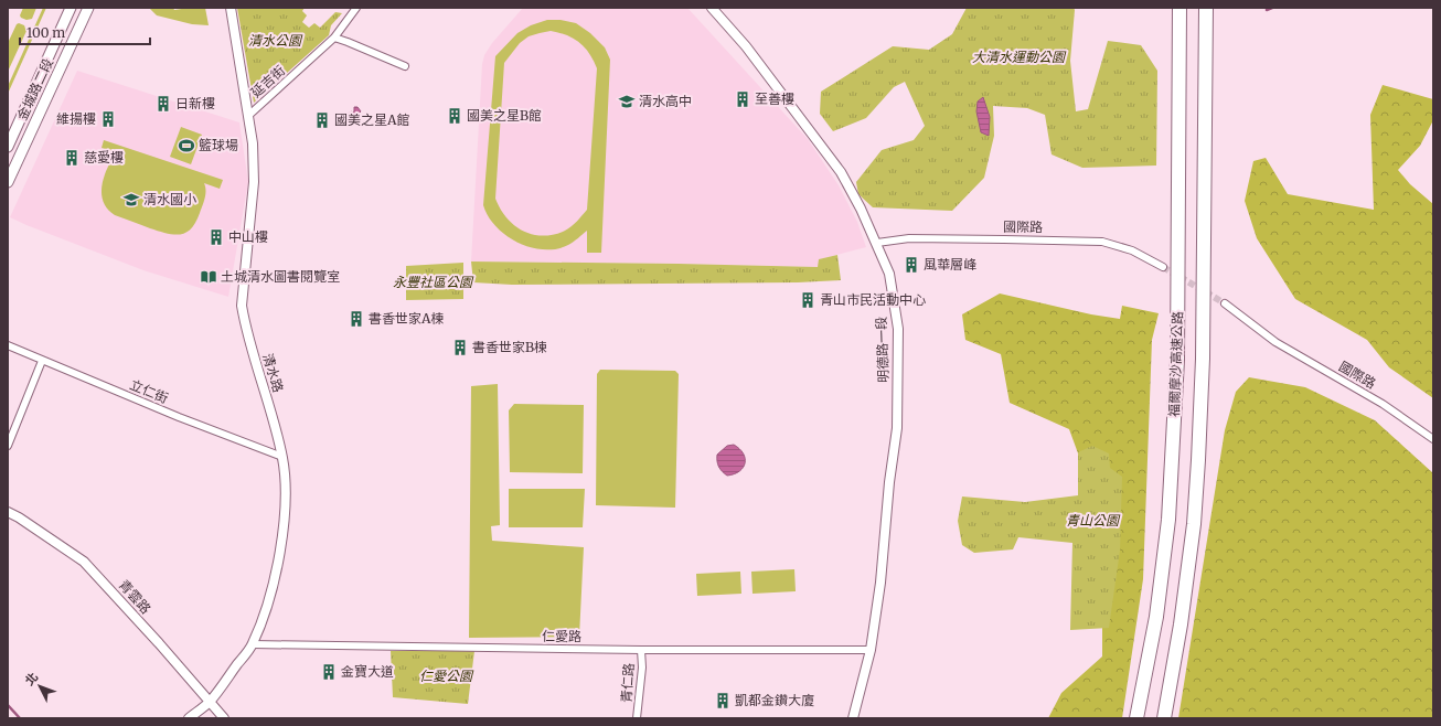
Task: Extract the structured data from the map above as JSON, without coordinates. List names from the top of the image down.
{
  "streets": {
    "highway": ["福爾摩沙高速公路"],
    "main road": ["金城路二段"],
    "street": [
      "延吉街",
      "國際路",
      "明德路一段",
      "清水路",
      "立仁街",
      "青雲路",
      "仁愛路",
      "青仁路"
    ]
  },
  "crossings": [
    ["延吉街", "清水路"],
    ["國際路", "明德路一段"],
    ["明德路一段", "仁愛路"],
    ["清水路", "立仁街"],
    ["清水路", "青雲路"],
    ["清水路", "仁愛路"],
    ["仁愛路", "青仁路"]
  ],
  "parks": [
    "清水公園",
    "大清水運動公園",
    "永豐社區公園",
    "青山公園",
    "仁愛公園"
  ],
  "places": {
    "building": [
      "至善樓",
      "日新樓",
      "國美之星B館",
      "維揚樓",
      "國美之星A館",
      "慈愛樓",
      "中山樓",
      "風華層峰",
      "青山市民活動中心",
      "書香世家A棟",
      "書香世家B棟",
      "金寶大道",
      "凱都金鑽大廈"
    ],
    "school or university": ["清水高中", "清水國小"],
    "sports": ["籃球場"],
    "library": ["土城清水圖書閱覽室"]
  },
  "scale_bar": "100 m",
  "north": "top left"
}
